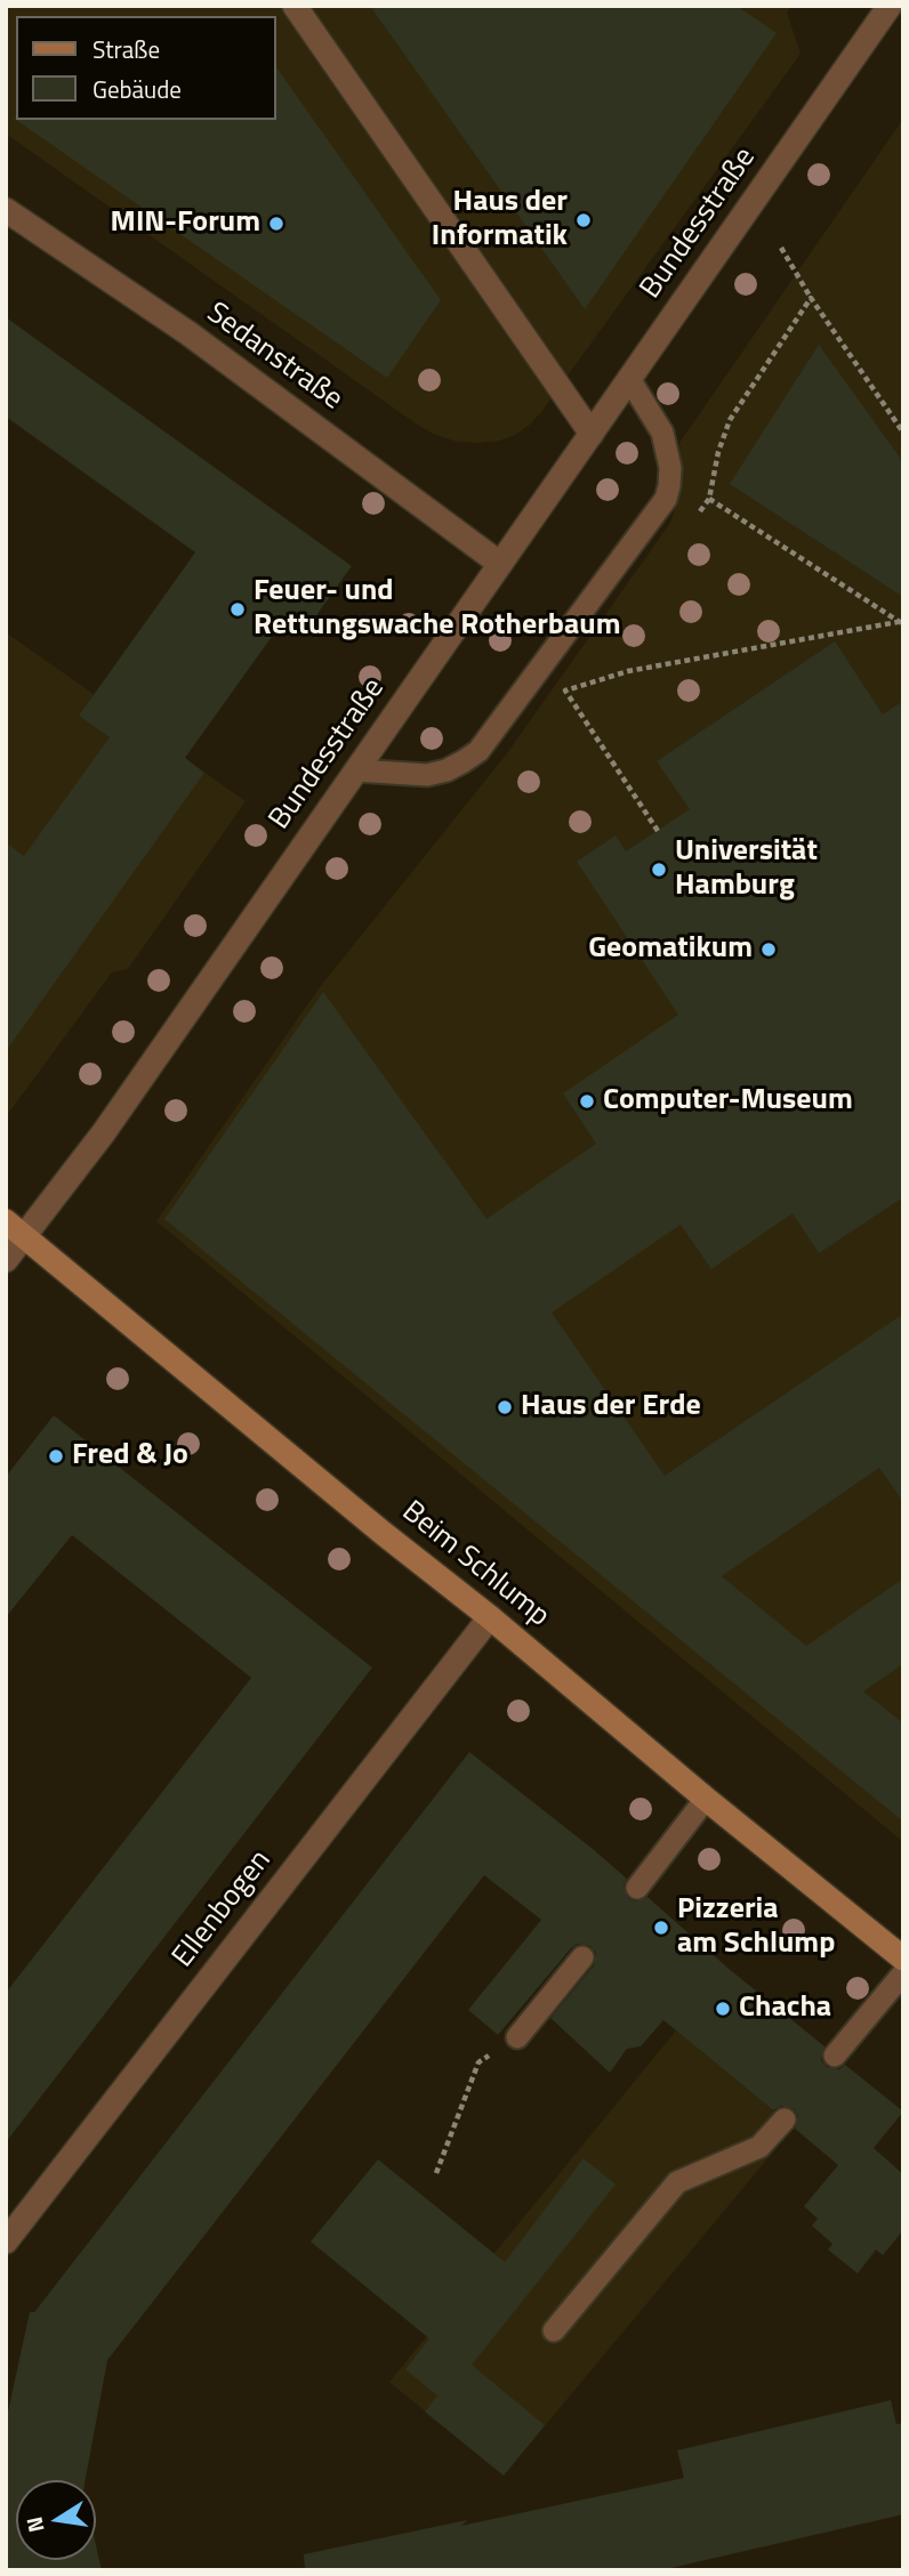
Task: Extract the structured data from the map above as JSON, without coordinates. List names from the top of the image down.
{
  "streets": {
    "main road": ["Beim Schlump"],
    "street": ["Bundesstraße", "Sedanstraße", "Ellenbogen"]
  },
  "crossings": [
    ["Bundesstraße", "Sedanstraße"],
    ["Bundesstraße", "Beim Schlump"],
    ["Beim Schlump", "Ellenbogen"]
  ],
  "places": [
    "Haus der Informatik",
    "MIN-Forum",
    "Feuer- und Rettungswache Rotherbaum",
    "Universität Hamburg",
    "Geomatikum",
    "Computer-Museum",
    "Haus der Erde",
    "Fred & Jo",
    "Pizzeria am Schlump",
    "Chacha"
  ],
  "legend": ["Straße", "Gebäude"],
  "north": "left"
}
